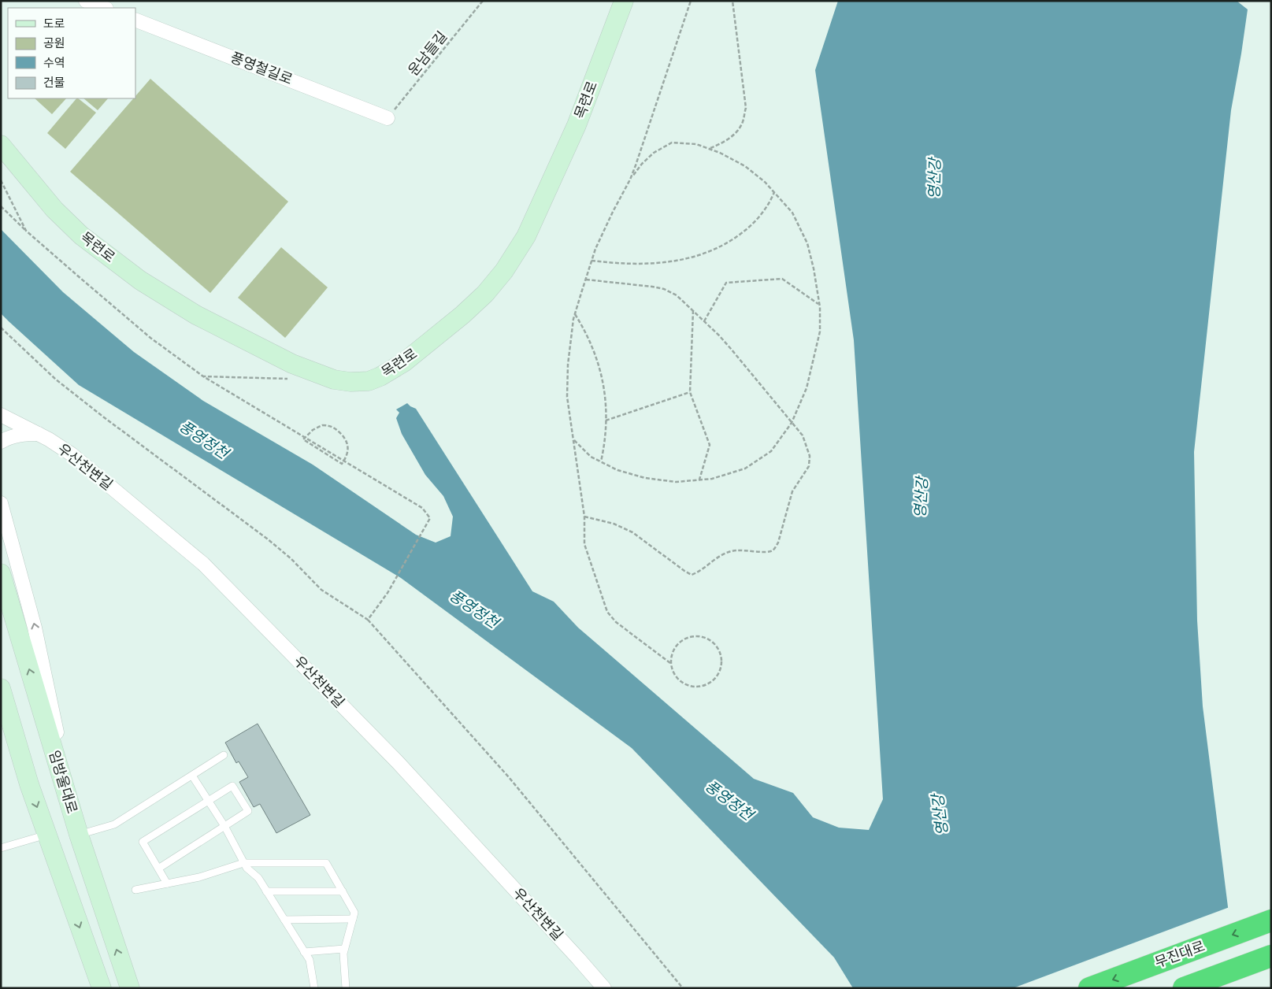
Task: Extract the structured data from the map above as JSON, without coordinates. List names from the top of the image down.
{
  "streets": {
    "highway": ["무진대로"],
    "street": [
      "풍영철길로",
      "목련로",
      "우산천변길",
      "임방울대로"
    ],
    "path": ["운남들길"]
  },
  "crossings": [
    ["운남들길", "풍영철길로"]
  ],
  "water": ["영산강", "풍영정천"],
  "legend": [
    "도로",
    "공원",
    "수역",
    "건물"
  ]
}
